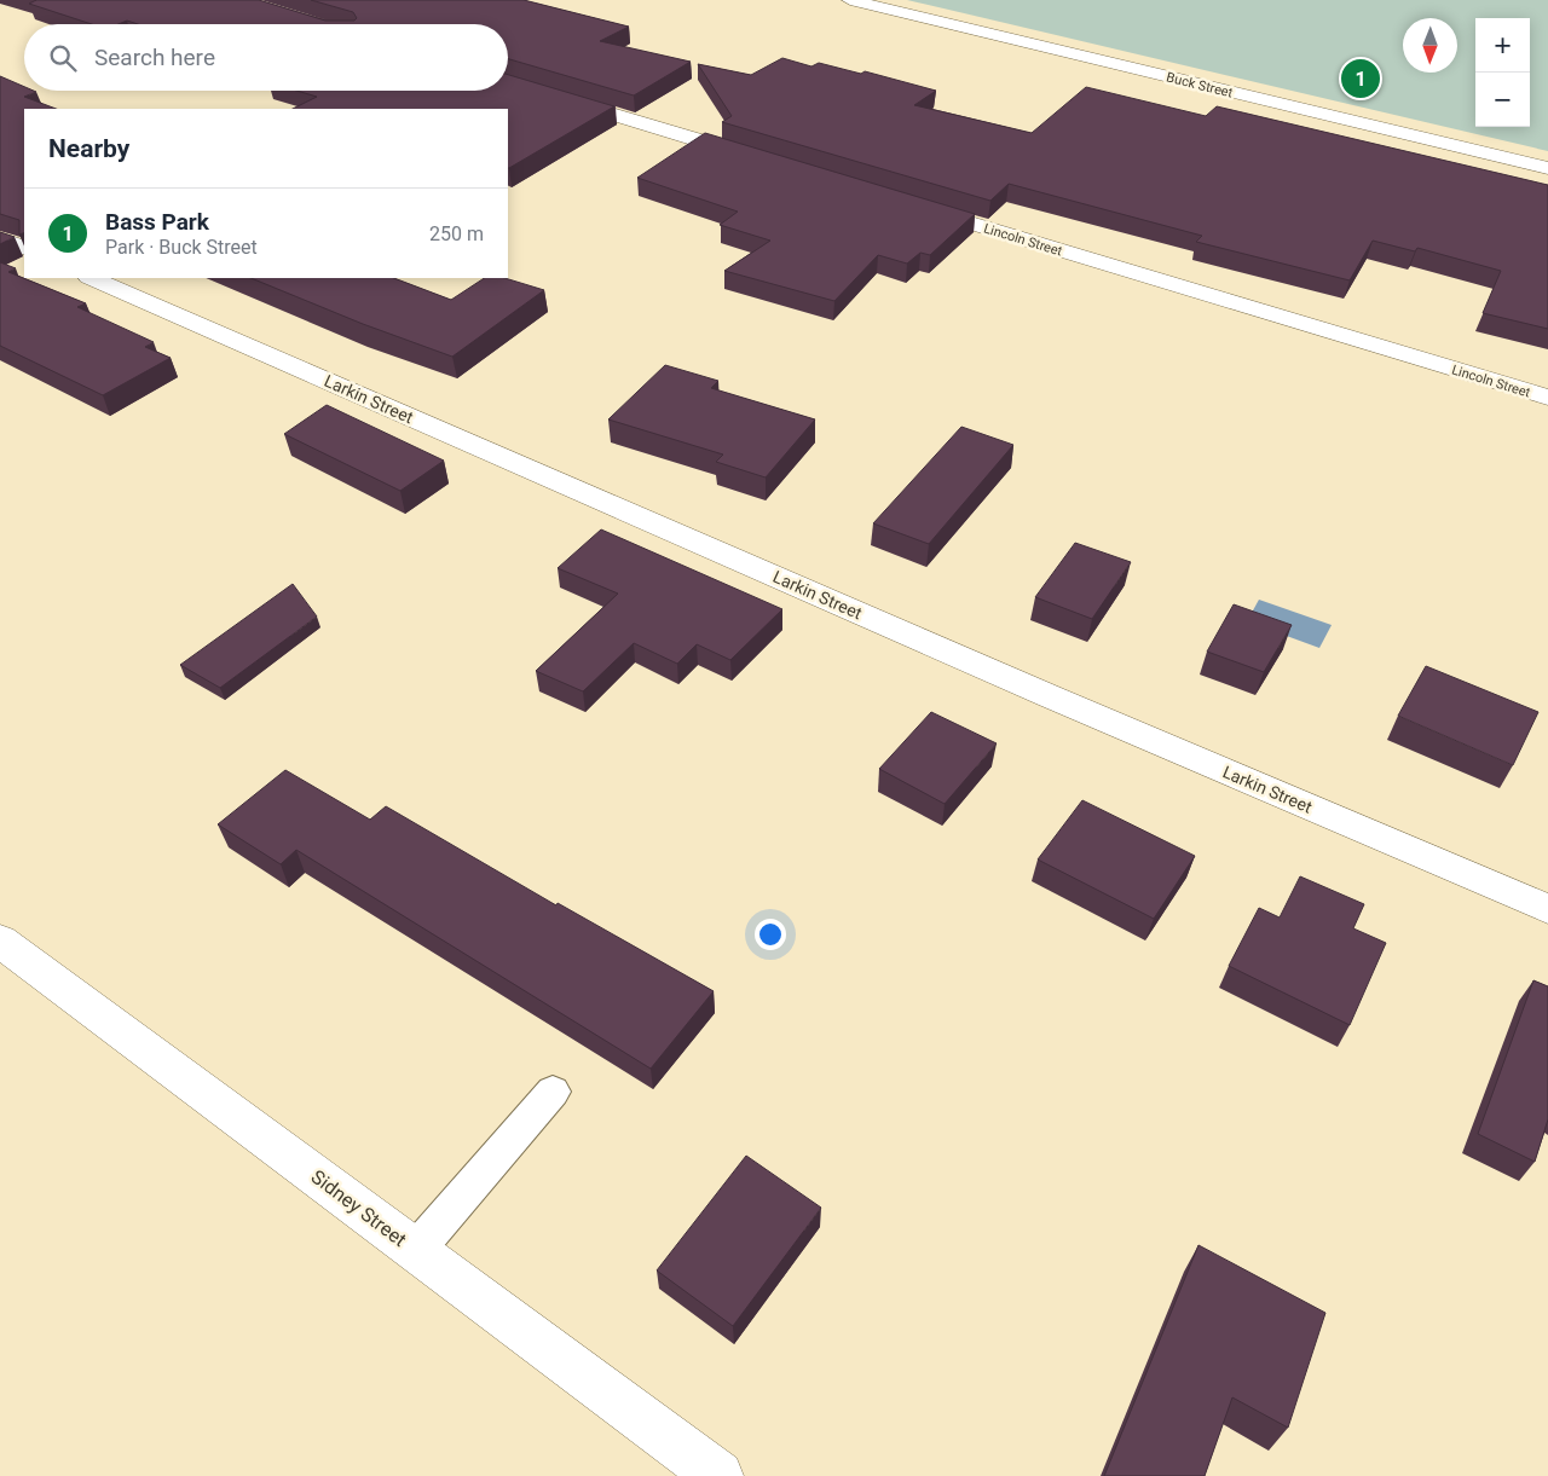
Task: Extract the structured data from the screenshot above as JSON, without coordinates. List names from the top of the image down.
{
  "streets": {
    "street": [
      "Buck Street",
      "Lincoln Street",
      "Larkin Street",
      "Sidney Street"
    ]
  },
  "north": "bottom",
  "page": {
    "map_buttons": ["+", "−"],
    "search": "Search here",
    "pins": "1",
    "heading": "Nearby",
    "list": [
      {
        "mark": "1",
        "name": "Bass Park",
        "note": "Park · Buck Street",
        "value": "250 m"
      }
    ]
  }
}
